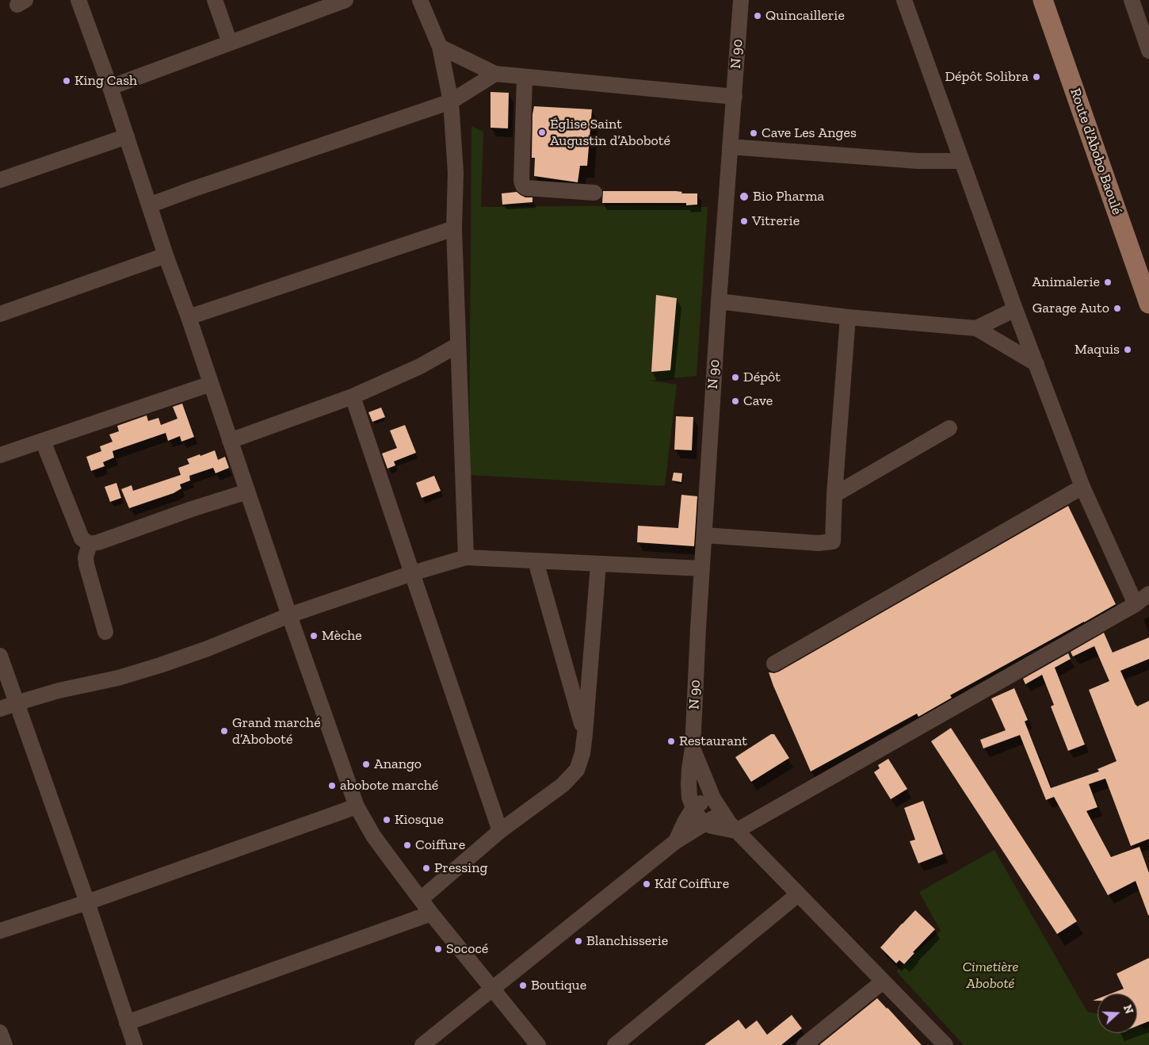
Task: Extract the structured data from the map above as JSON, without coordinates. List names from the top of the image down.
{
  "streets": {
    "main road": ["Route d'Abobo Baoulé"],
    "street": ["N 90"]
  },
  "parks": ["Cimetière Aboboté"],
  "places": [
    "Quincaillerie",
    "Dépôt Solibra",
    "King Cash",
    "Église Saint Augustin d’Aboboté",
    "Cave Les Anges",
    "Bio Pharma",
    "Vitrerie",
    "Animalerie",
    "Garage Auto",
    "Maquis",
    "Dépôt",
    "Cave",
    "Mèche",
    "Grand marché d’Aboboté",
    "Restaurant",
    "Anango",
    "abobote marché",
    "Kiosque",
    "Coiffure",
    "Pressing",
    "Kdf Coiffure",
    "Blanchisserie",
    "Sococé",
    "Boutique"
  ],
  "north": "right"
}
